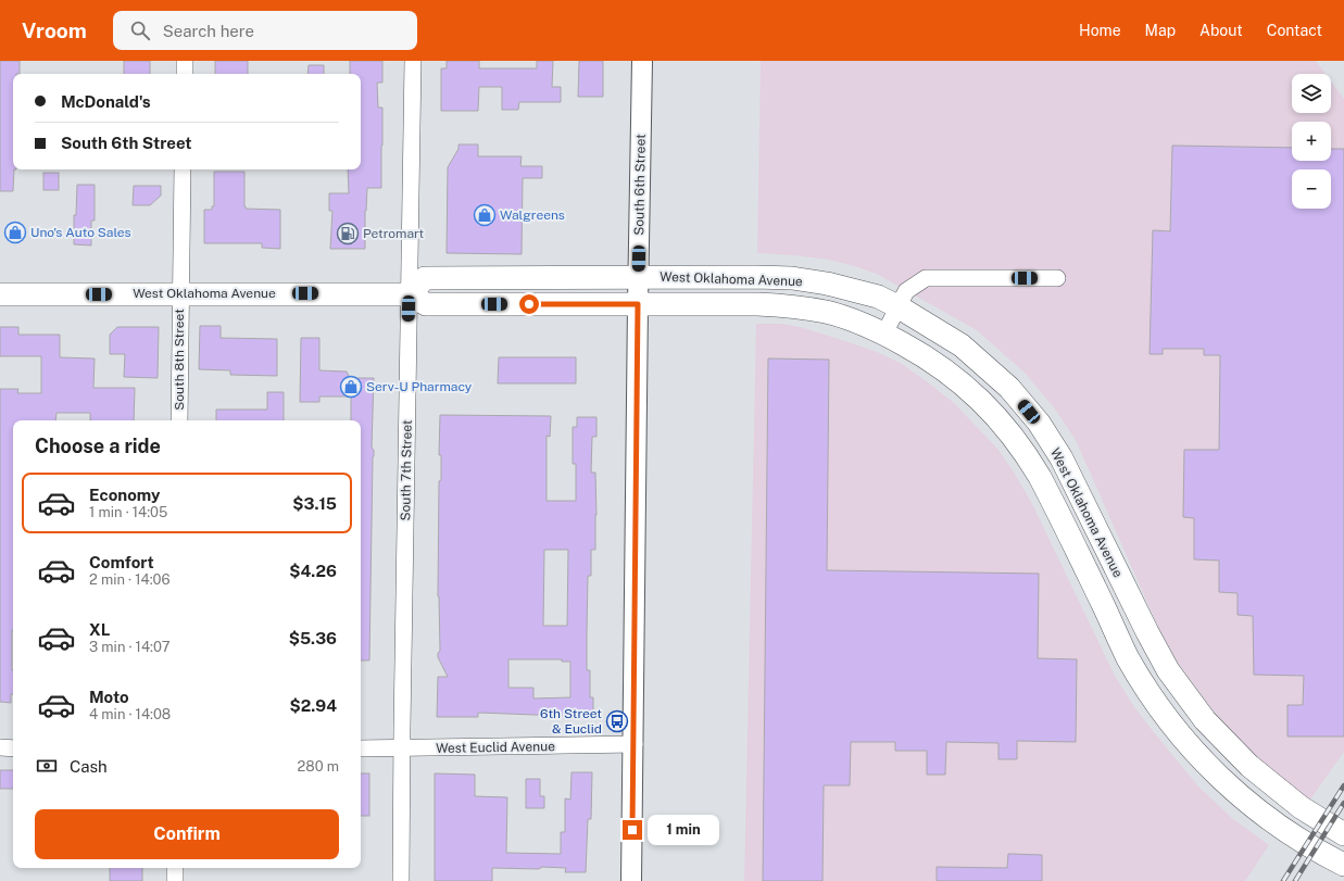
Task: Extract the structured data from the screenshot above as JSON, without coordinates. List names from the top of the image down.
{
  "streets": {
    "main road": ["West Oklahoma Avenue"],
    "street": [
      "South 6th Street",
      "South 8th Street",
      "South 7th Street",
      "West Euclid Avenue"
    ]
  },
  "crossings": [
    ["South 6th Street", "West Oklahoma Avenue"],
    ["South 6th Street", "West Euclid Avenue"],
    ["West Oklahoma Avenue", "South 8th Street"],
    ["West Oklahoma Avenue", "South 7th Street"],
    ["South 7th Street", "West Euclid Avenue"]
  ],
  "places": {
    "shop": ["Walgreens", "Uno's Auto Sales", "Serv-U Pharmacy"],
    "fuel station": ["Petromart"],
    "bus stop": ["6th Street & Euclid"]
  },
  "page": {
    "header": "Vroom",
    "search": "Search here",
    "nav": [
      "Home",
      "Map",
      "About",
      "Contact"
    ],
    "map_buttons": ["+", "−"],
    "banner": ["McDonald's", "South 6th Street"],
    "heading": "Choose a ride",
    "list": [
      {
        "name": "Economy",
        "note": "1 min · 14:05",
        "value": "$3.15"
      },
      {
        "name": "Comfort",
        "note": "2 min · 14:06",
        "value": "$4.26"
      },
      {
        "name": "XL",
        "note": "3 min · 14:07",
        "value": "$5.36"
      },
      {
        "name": "Moto",
        "note": "4 min · 14:08",
        "value": "$2.94"
      }
    ],
    "pay": ["Cash", "280 m"],
    "buttons": "Confirm",
    "bubble": "1 min"
  }
}
